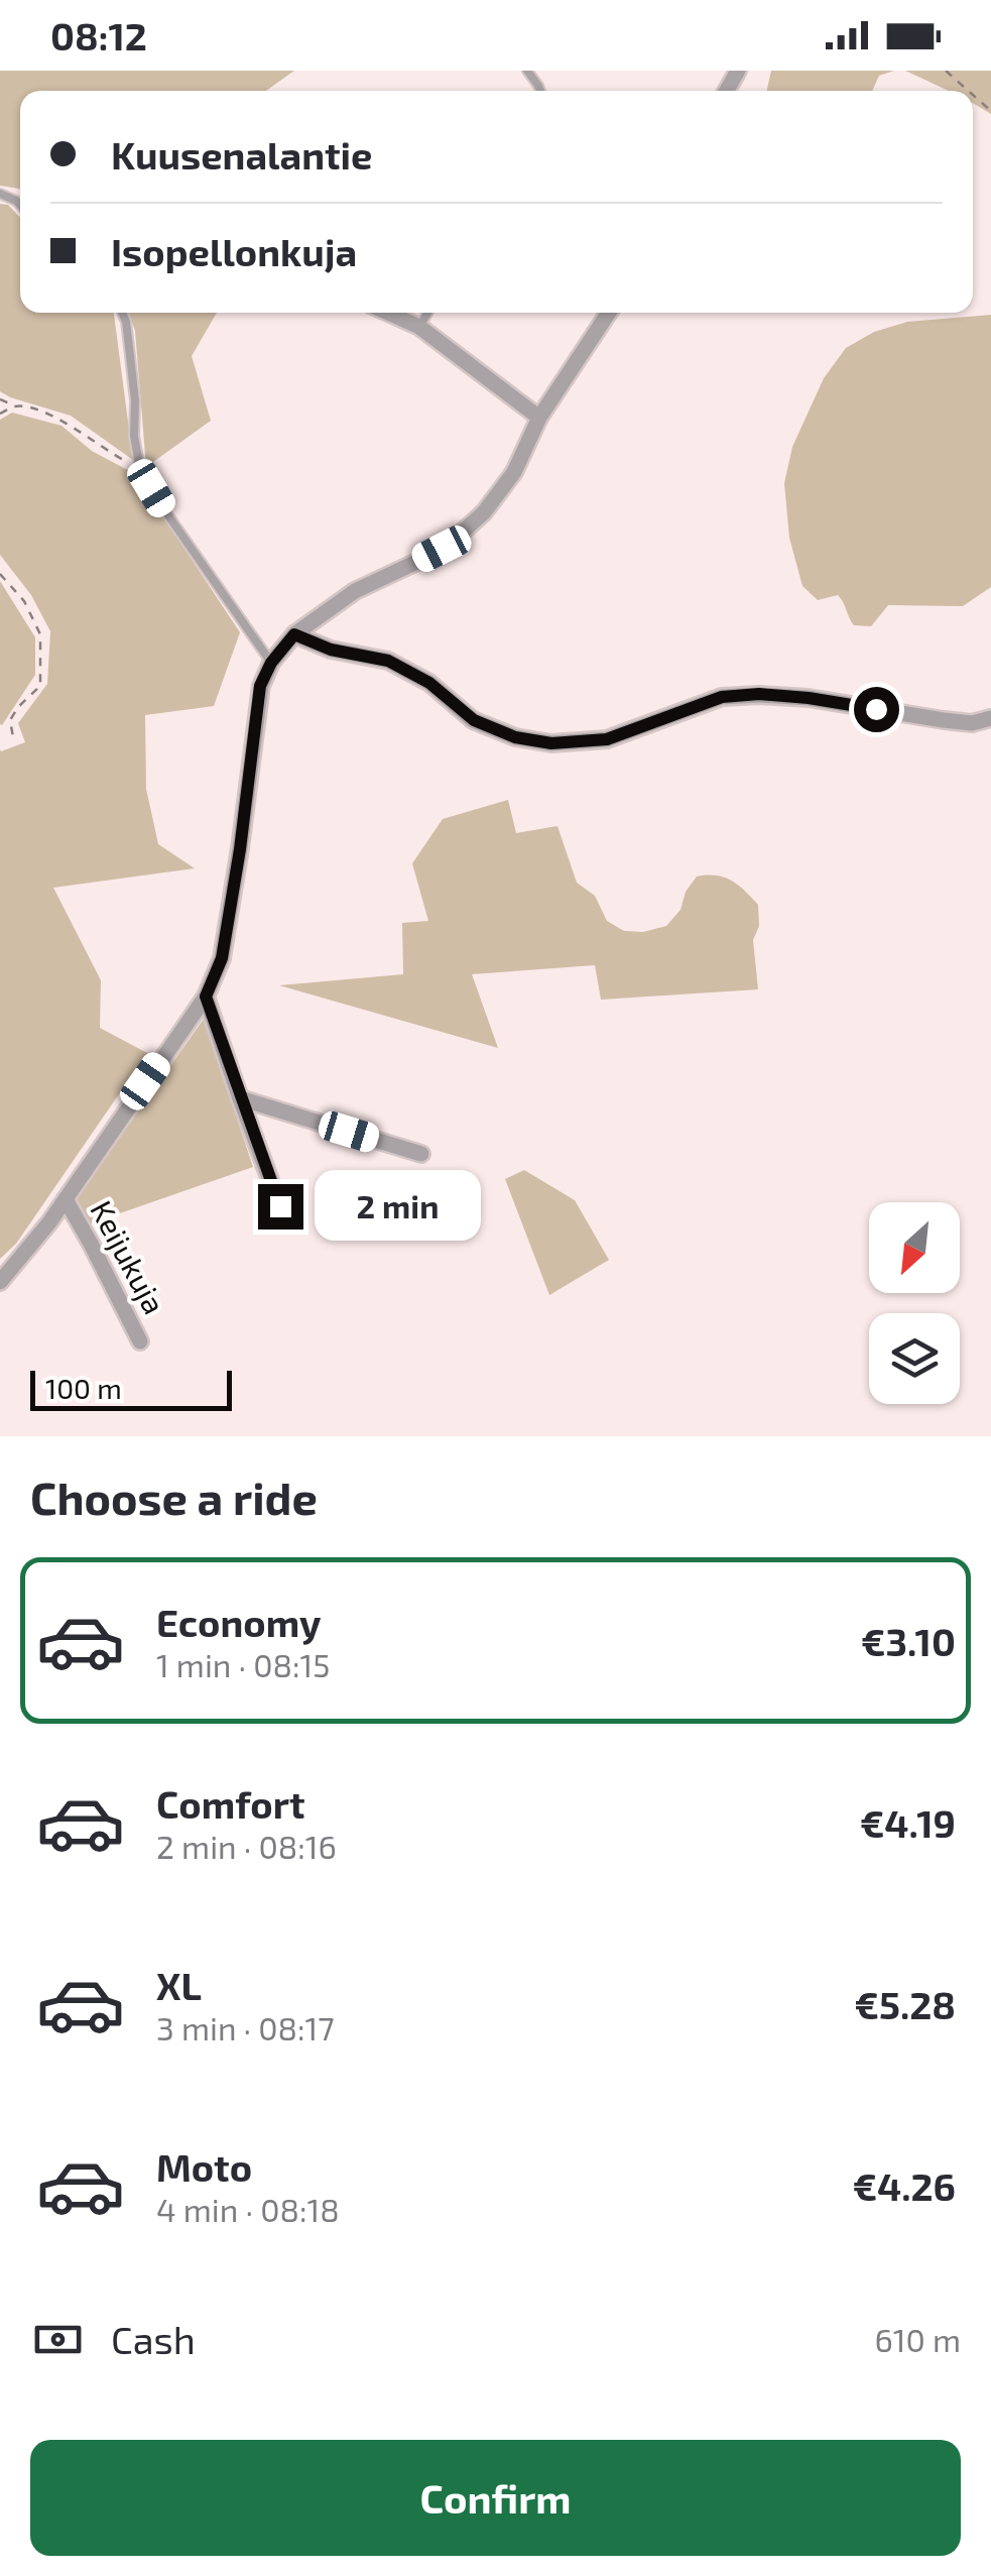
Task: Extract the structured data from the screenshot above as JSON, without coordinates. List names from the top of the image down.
{
  "streets": {
    "street": ["Keijukuja"]
  },
  "scale_bar": "100 m",
  "north": "bottom left",
  "page": {
    "status": "08:12",
    "banner": ["Kuusenalantie", "Isopellonkuja"],
    "bubble": "2 min",
    "scale": "100 m",
    "heading": "Choose a ride",
    "list": [
      {
        "name": "Economy",
        "note": "1 min · 08:15",
        "value": "€3.10"
      },
      {
        "name": "Comfort",
        "note": "2 min · 08:16",
        "value": "€4.19"
      },
      {
        "name": "XL",
        "note": "3 min · 08:17",
        "value": "€5.28"
      },
      {
        "name": "Moto",
        "note": "4 min · 08:18",
        "value": "€4.26"
      }
    ],
    "pay": ["Cash", "610 m"],
    "buttons": "Confirm"
  }
}
